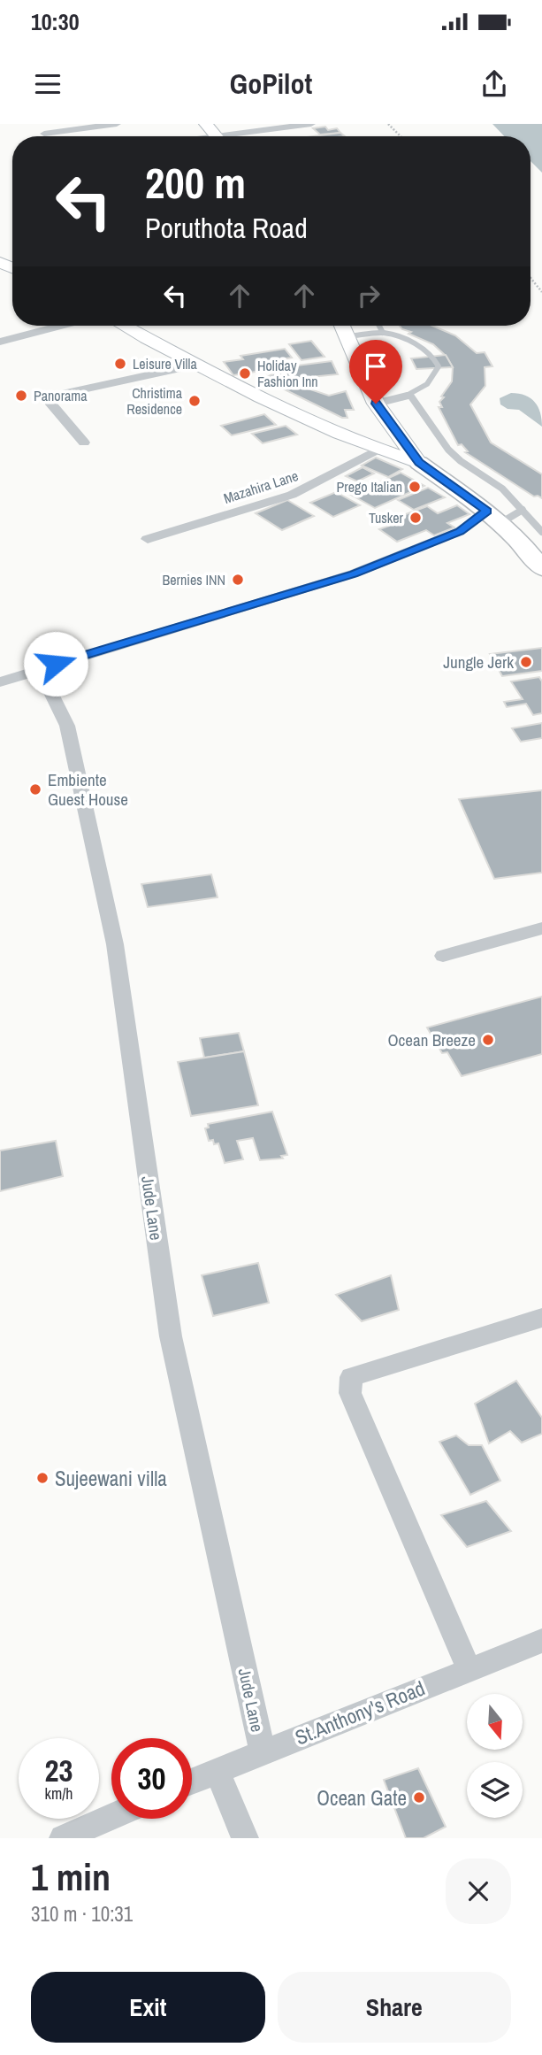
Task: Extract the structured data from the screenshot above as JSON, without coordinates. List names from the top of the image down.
{
  "streets": {
    "street": ["Mazahira Lane", "Jude Lane", "St.Anthony's Road"]
  },
  "crossings": [
    ["Jude Lane", "St.Anthony's Road"]
  ],
  "places": [
    "Leisure Villa",
    "Holiday Fashion Inn",
    "Panorama",
    "Christima Residence",
    "Prego Italian",
    "Tusker",
    "Bernies INN",
    "Jungle Jerk",
    "Embiente Guest House",
    "Ocean Breeze",
    "Sujeewani villa",
    "Ocean Gate"
  ],
  "north": "bottom",
  "page": {
    "status": "10:30",
    "header": "GoPilot",
    "turn": ["200 m", "Poruthota Road"],
    "speed": "23 km/h",
    "limit": "30",
    "heading": ["1 min", "310 m · 10:31"],
    "buttons": ["Exit", "Share"]
  }
}
